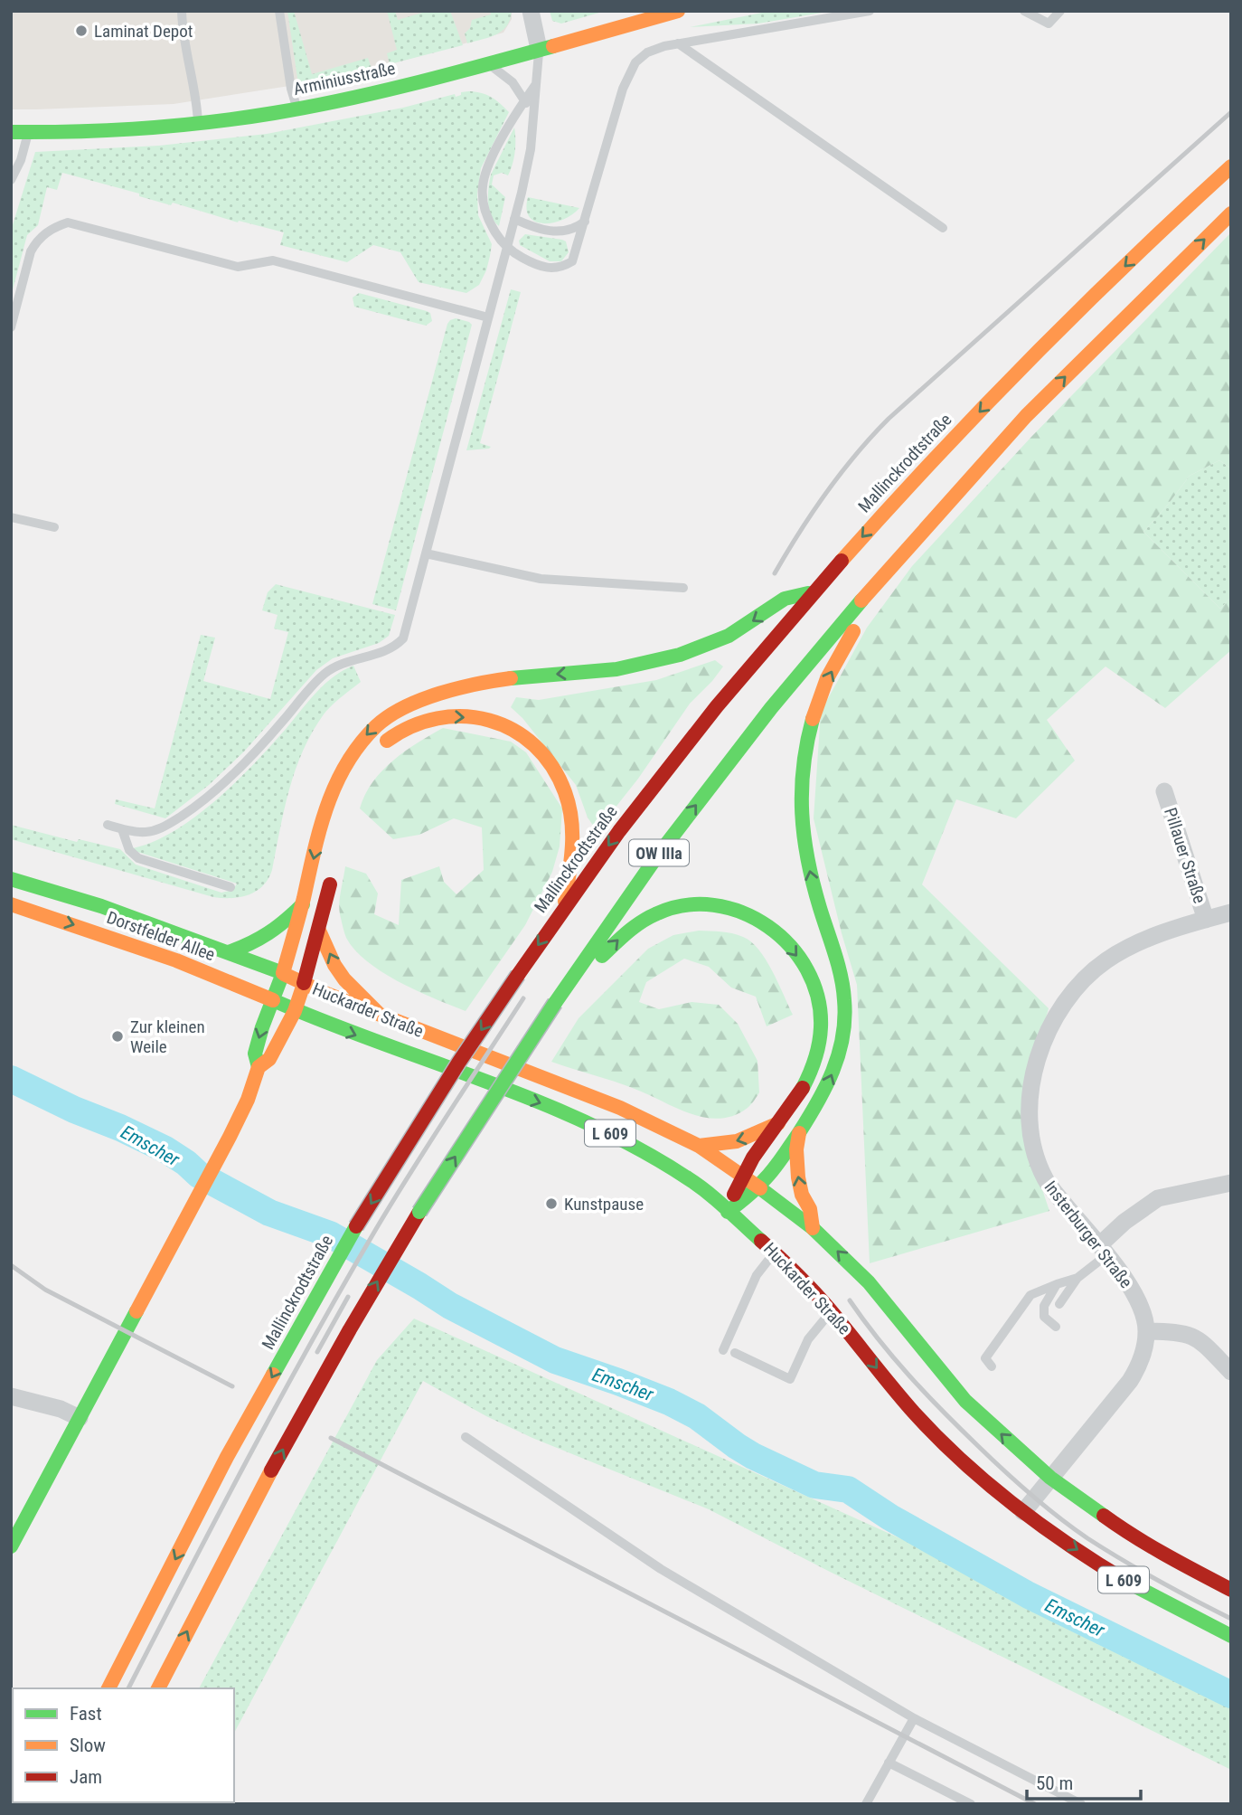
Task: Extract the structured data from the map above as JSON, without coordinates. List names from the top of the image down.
{
  "streets": {
    "main road": [
      "Arminiusstraße",
      "Mallinckrodtstraße",
      "OW IIIa",
      "Dorstfelder Allee",
      "Huckarder Straße",
      "L 609"
    ],
    "street": ["Pillauer Straße", "Insterburger Straße"]
  },
  "crossings": [
    ["Pillauer Straße", "Insterburger Straße"],
    ["Dorstfelder Allee", "Huckarder Straße"]
  ],
  "water": ["Emscher"],
  "places": ["Laminat Depot", "Zur kleinen Weile", "Kunstpause"],
  "legend": ["Fast", "Slow", "Jam"],
  "scale_bar": "50 m"
}
